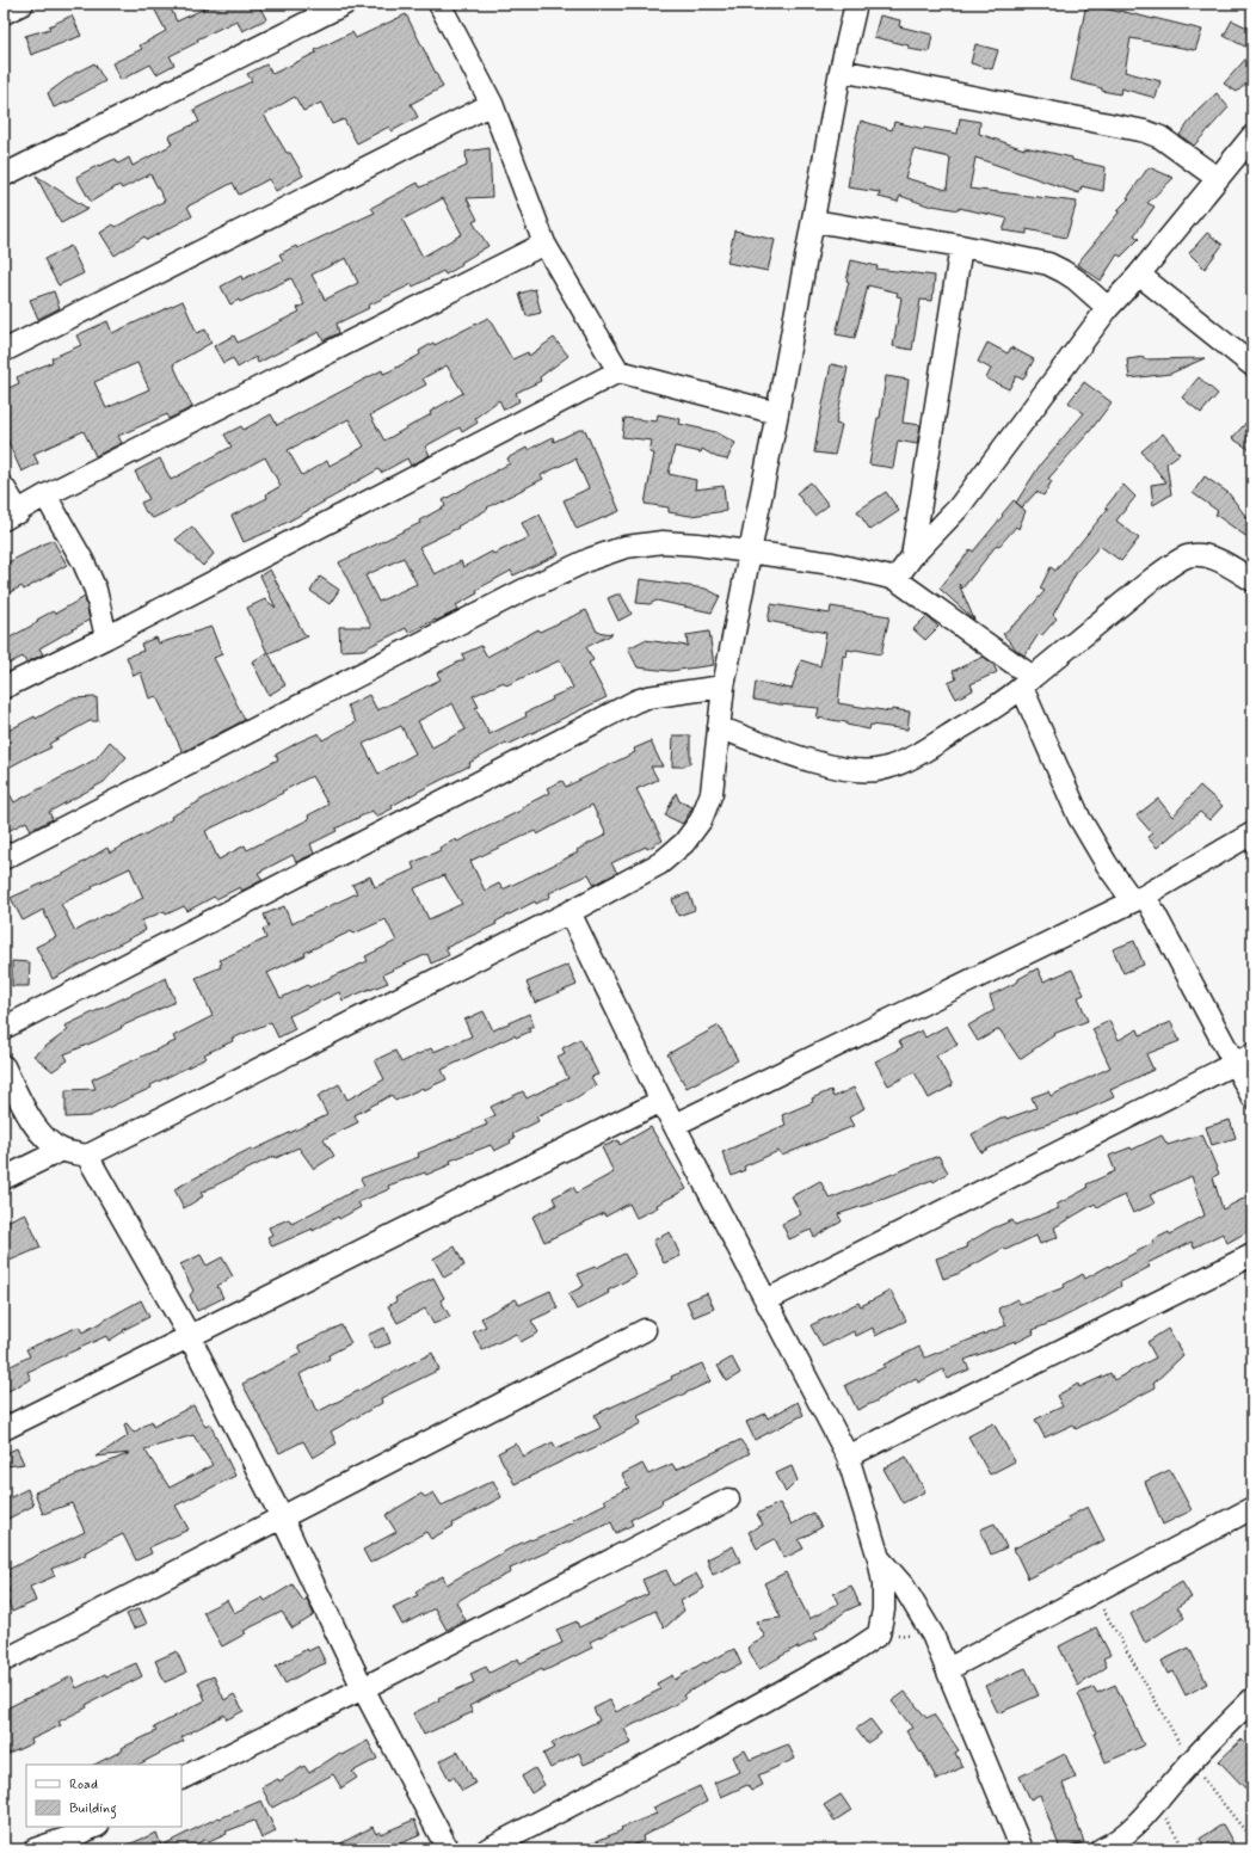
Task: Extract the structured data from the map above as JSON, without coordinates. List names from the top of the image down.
{
  "legend": ["Road", "Building"]
}
